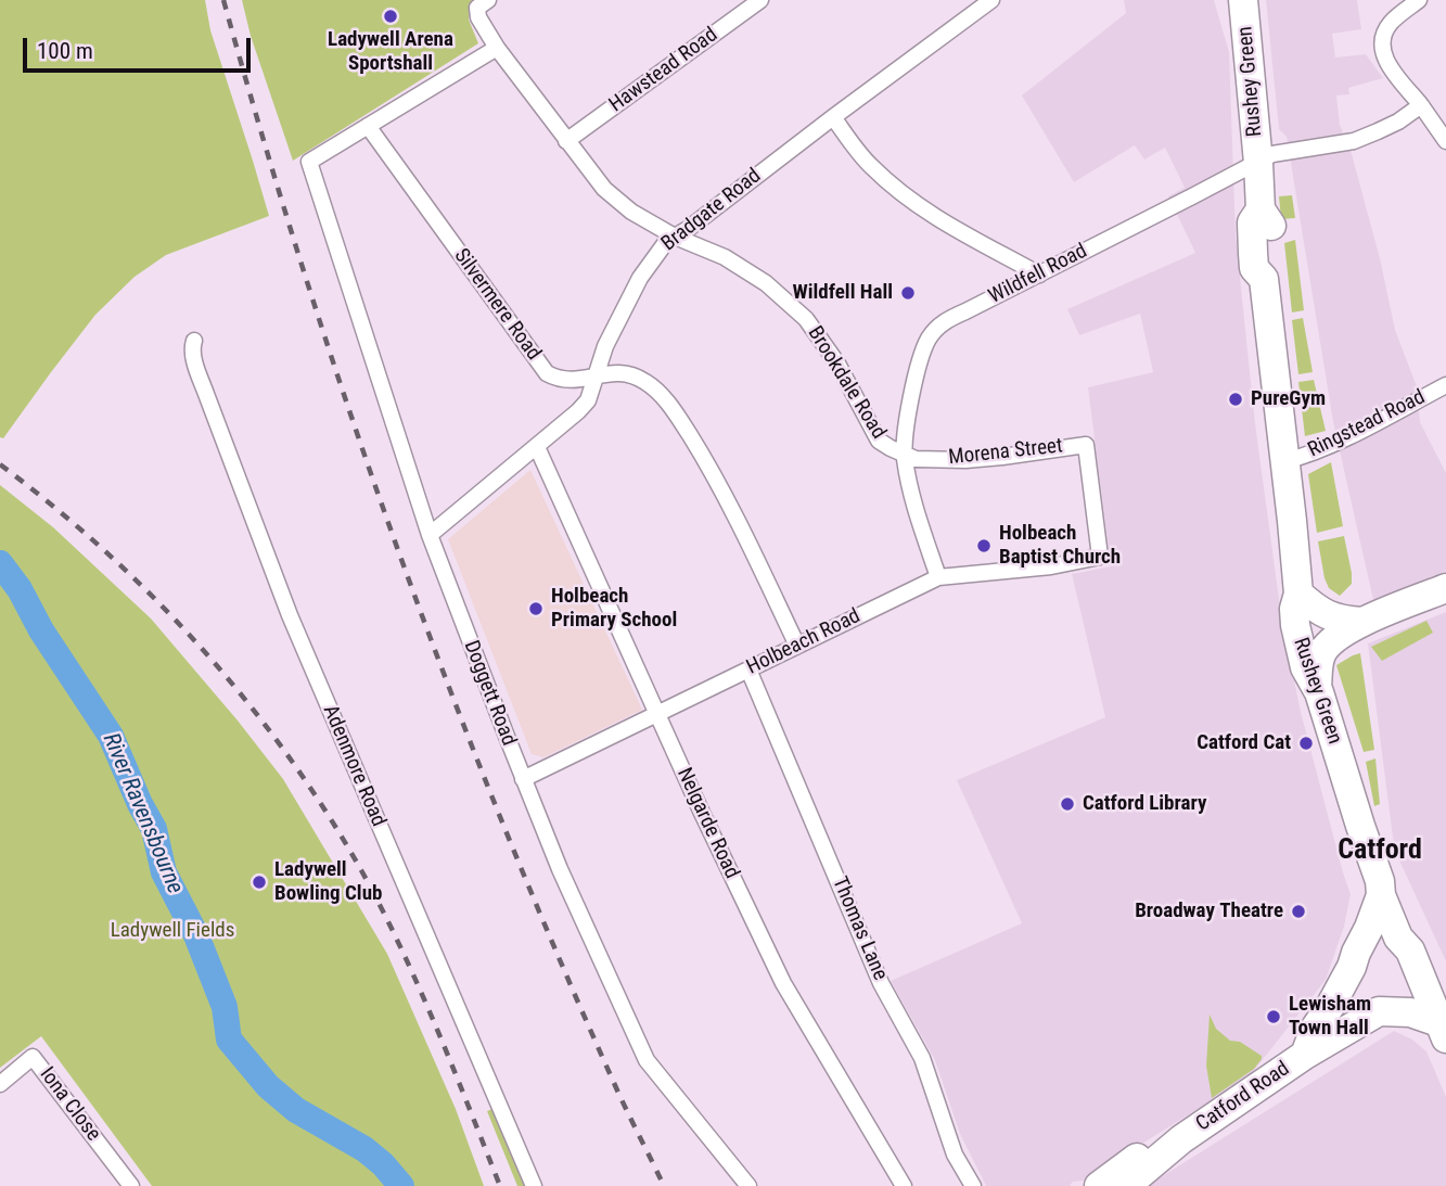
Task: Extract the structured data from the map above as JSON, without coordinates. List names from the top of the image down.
{
  "streets": {
    "highway": ["Rushey Green", "Catford Road"],
    "street": [
      "Hawstead Road",
      "Bradgate Road",
      "Wildfell Road",
      "Silvermere Road",
      "Brookdale Road",
      "Ringstead Road",
      "Morena Street",
      "Holbeach Road",
      "Doggett Road",
      "Adenmore Road",
      "Nelgarde Road",
      "Thomas Lane",
      "Iona Close"
    ]
  },
  "crossings": [
    ["Hawstead Road", "Brookdale Road"],
    ["Rushey Green", "Wildfell Road"],
    ["Rushey Green", "Ringstead Road"],
    ["Rushey Green", "Catford Road"],
    ["Bradgate Road", "Silvermere Road"],
    ["Bradgate Road", "Brookdale Road"],
    ["Bradgate Road", "Doggett Road"],
    ["Bradgate Road", "Nelgarde Road"],
    ["Wildfell Road", "Brookdale Road"],
    ["Wildfell Road", "Morena Street"],
    ["Silvermere Road", "Holbeach Road"],
    ["Silvermere Road", "Doggett Road"],
    ["Brookdale Road", "Morena Street"],
    ["Brookdale Road", "Holbeach Road"],
    ["Morena Street", "Holbeach Road"],
    ["Holbeach Road", "Doggett Road"],
    ["Holbeach Road", "Nelgarde Road"],
    ["Holbeach Road", "Thomas Lane"]
  ],
  "districts": ["Catford"],
  "water": ["River Ravensbourne"],
  "parks": ["Ladywell Fields"],
  "places": [
    "Ladywell Arena Sportshall",
    "Wildfell Hall",
    "PureGym",
    "Holbeach Baptist Church",
    "Holbeach Primary School",
    "Catford Cat",
    "Catford Library",
    "Ladywell Bowling Club",
    "Broadway Theatre",
    "Lewisham Town Hall"
  ],
  "scale_bar": "100 m"
}
